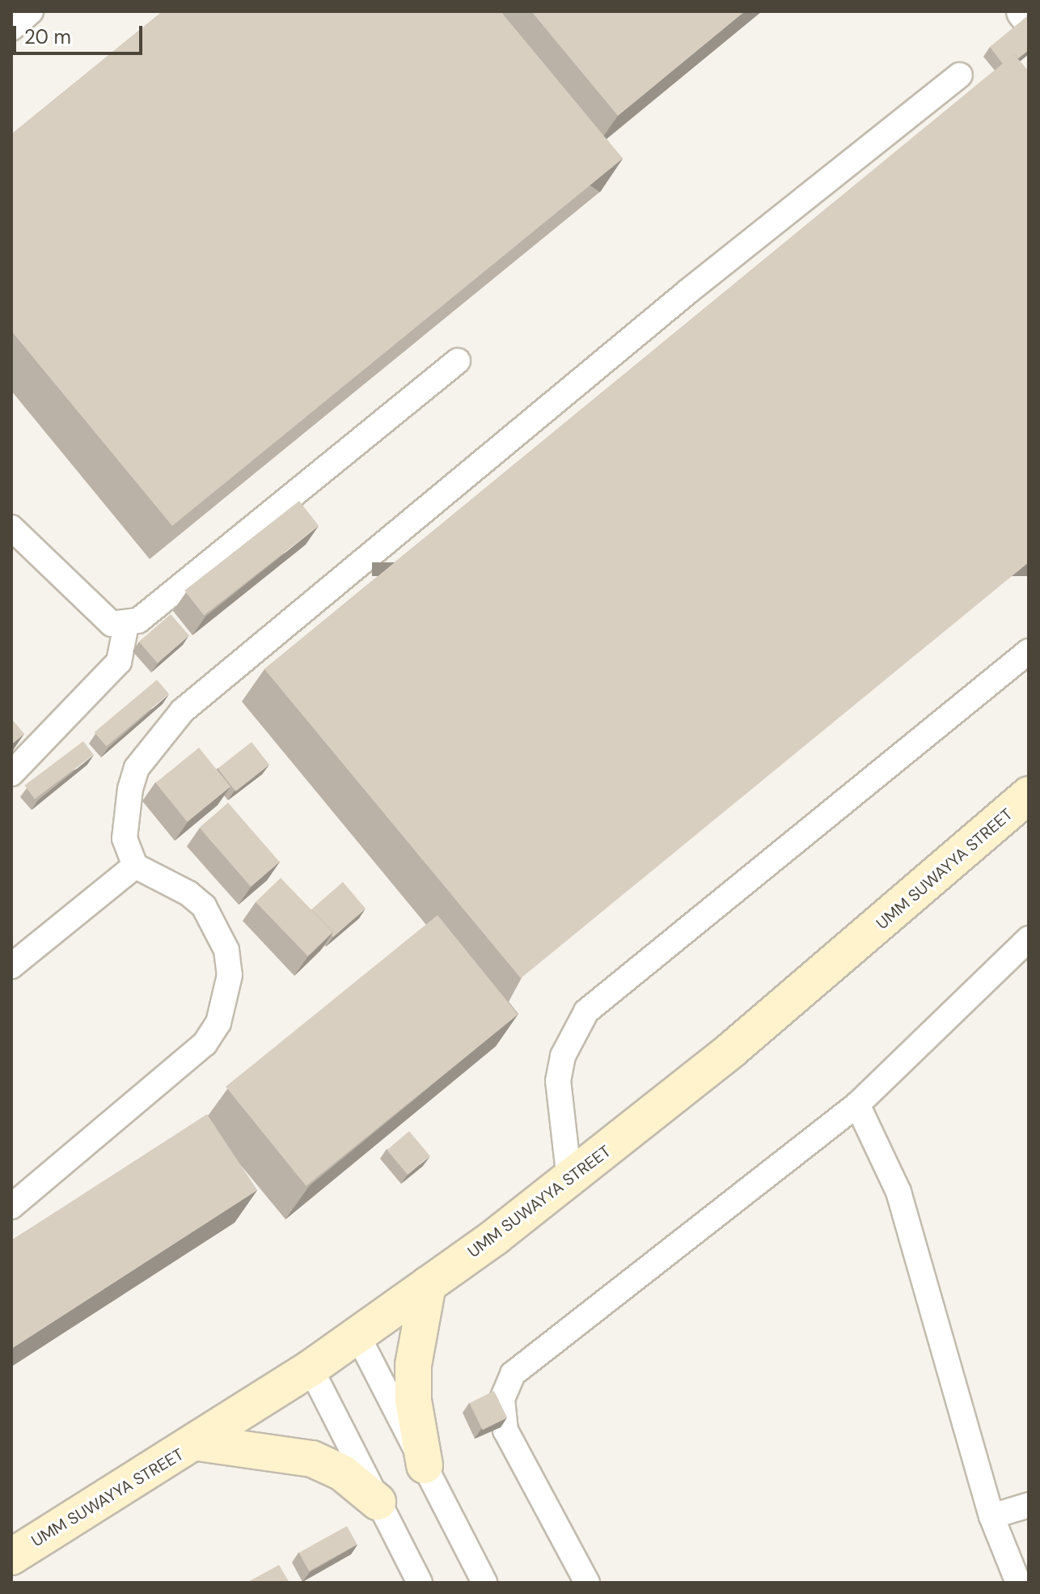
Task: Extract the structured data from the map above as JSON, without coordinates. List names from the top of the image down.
{
  "streets": {
    "street": ["UMM SUWAYYA STREET"]
  },
  "scale_bar": "20 m"
}
